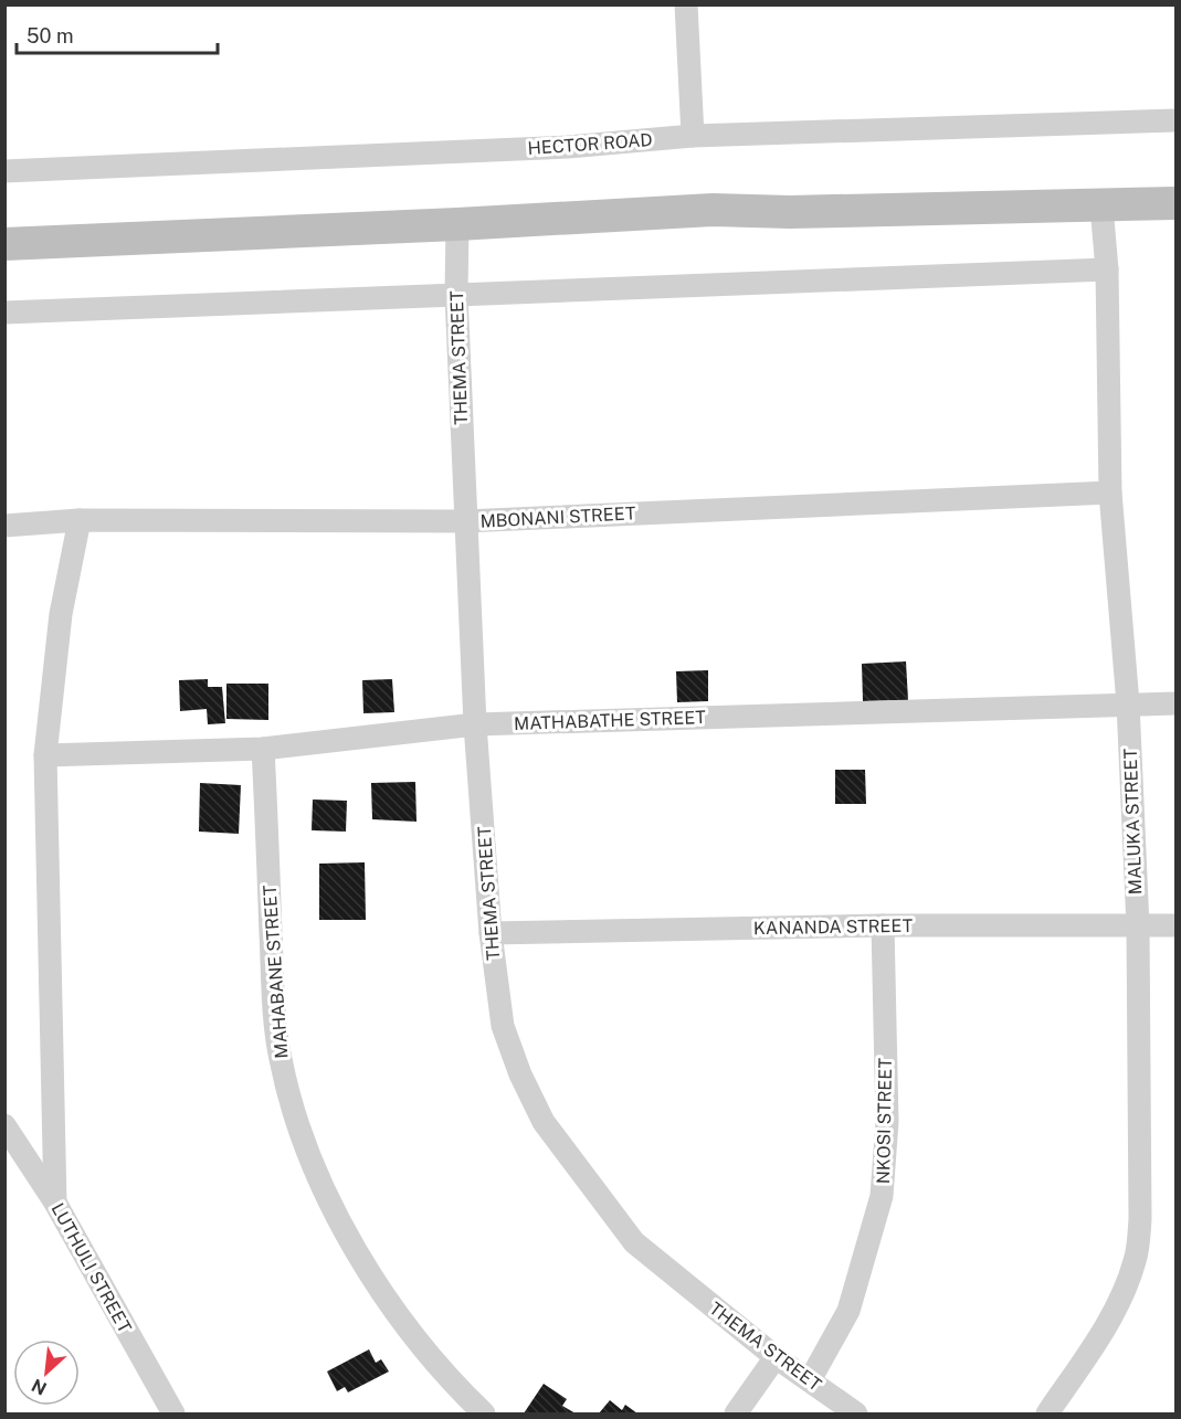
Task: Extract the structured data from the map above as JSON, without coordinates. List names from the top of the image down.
{
  "streets": {
    "street": [
      "HECTOR ROAD",
      "THEMA STREET",
      "MBONANI STREET",
      "MATHABATHE STREET",
      "MALUKA STREET",
      "KANANDA STREET",
      "MAHABANE STREET",
      "NKOSI STREET",
      "LUTHULI STREET"
    ]
  },
  "crossings": [
    ["THEMA STREET", "MBONANI STREET"],
    ["THEMA STREET", "MATHABATHE STREET"],
    ["THEMA STREET", "KANANDA STREET"],
    ["THEMA STREET", "NKOSI STREET"],
    ["MBONANI STREET", "MALUKA STREET"],
    ["MATHABATHE STREET", "MALUKA STREET"],
    ["MATHABATHE STREET", "MAHABANE STREET"],
    ["MALUKA STREET", "KANANDA STREET"],
    ["KANANDA STREET", "NKOSI STREET"]
  ],
  "scale_bar": "50 m",
  "north": "bottom left"
}
